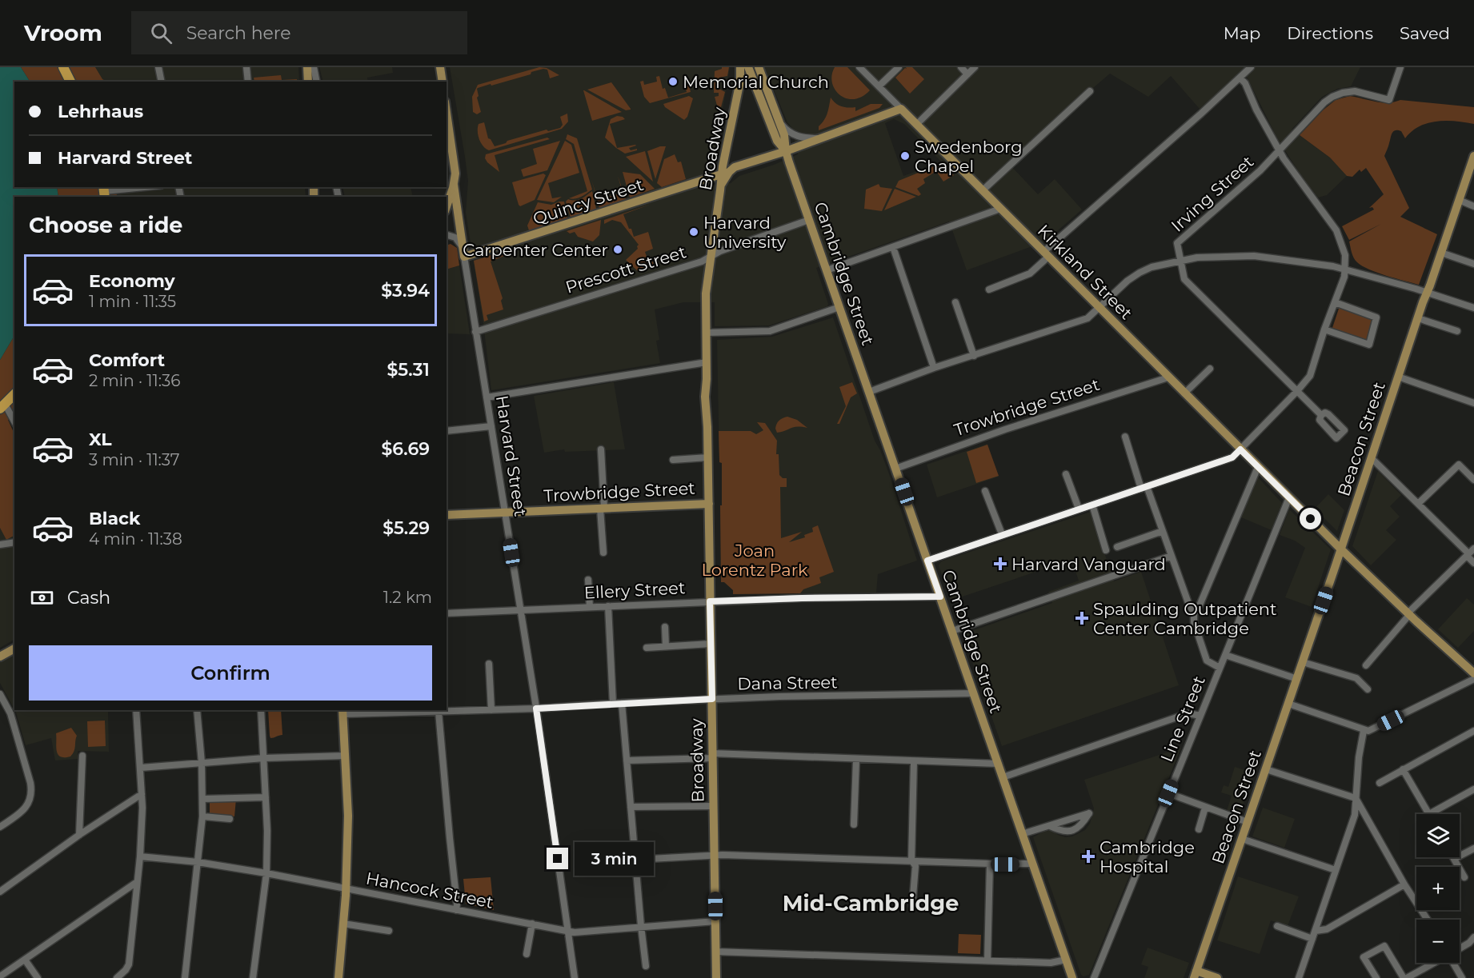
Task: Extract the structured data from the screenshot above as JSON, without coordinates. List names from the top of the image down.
{
  "streets": {
    "main road": [
      "Broadway",
      "Quincy Street",
      "Kirkland Street",
      "Cambridge Street",
      "Trowbridge Street",
      "Beacon Street",
      "Harvard Street"
    ],
    "street": [
      "Irving Street",
      "Prescott Street",
      "Ellery Street",
      "Dana Street",
      "Line Street",
      "Hancock Street"
    ]
  },
  "crossings": [
    ["Broadway", "Quincy Street"],
    ["Broadway", "Prescott Street"],
    ["Broadway", "Trowbridge Street"],
    ["Broadway", "Ellery Street"],
    ["Broadway", "Dana Street"],
    ["Broadway", "Hancock Street"],
    ["Quincy Street", "Harvard Street"],
    ["Prescott Street", "Cambridge Street"],
    ["Prescott Street", "Harvard Street"],
    ["Kirkland Street", "Trowbridge Street"],
    ["Kirkland Street", "Beacon Street"],
    ["Kirkland Street", "Line Street"],
    ["Cambridge Street", "Trowbridge Street"],
    ["Cambridge Street", "Ellery Street"],
    ["Cambridge Street", "Dana Street"],
    ["Trowbridge Street", "Harvard Street"],
    ["Harvard Street", "Ellery Street"],
    ["Harvard Street", "Dana Street"],
    ["Harvard Street", "Hancock Street"]
  ],
  "districts": ["Mid-Cambridge"],
  "parks": ["Joan Lorentz Park"],
  "places": {
    "other": [
      "Memorial Church",
      "Swedenborg Chapel",
      "Harvard University",
      "Carpenter Center"
    ],
    "health": ["Harvard Vanguard", "Spaulding Outpatient Center Cambridge", "Cambridge Hospital"]
  },
  "page": {
    "header": "Vroom",
    "search": "Search here",
    "nav": ["Map", "Directions", "Saved"],
    "banner": ["Lehrhaus", "Harvard Street"],
    "heading": "Choose a ride",
    "list": [
      {
        "name": "Economy",
        "note": "1 min · 11:35",
        "value": "$3.94"
      },
      {
        "name": "Comfort",
        "note": "2 min · 11:36",
        "value": "$5.31"
      },
      {
        "name": "XL",
        "note": "3 min · 11:37",
        "value": "$6.69"
      },
      {
        "name": "Black",
        "note": "4 min · 11:38",
        "value": "$5.29"
      }
    ],
    "pay": ["Cash", "1.2 km"],
    "buttons": "Confirm",
    "map_buttons": ["+", "−"],
    "bubble": "3 min"
  }
}
